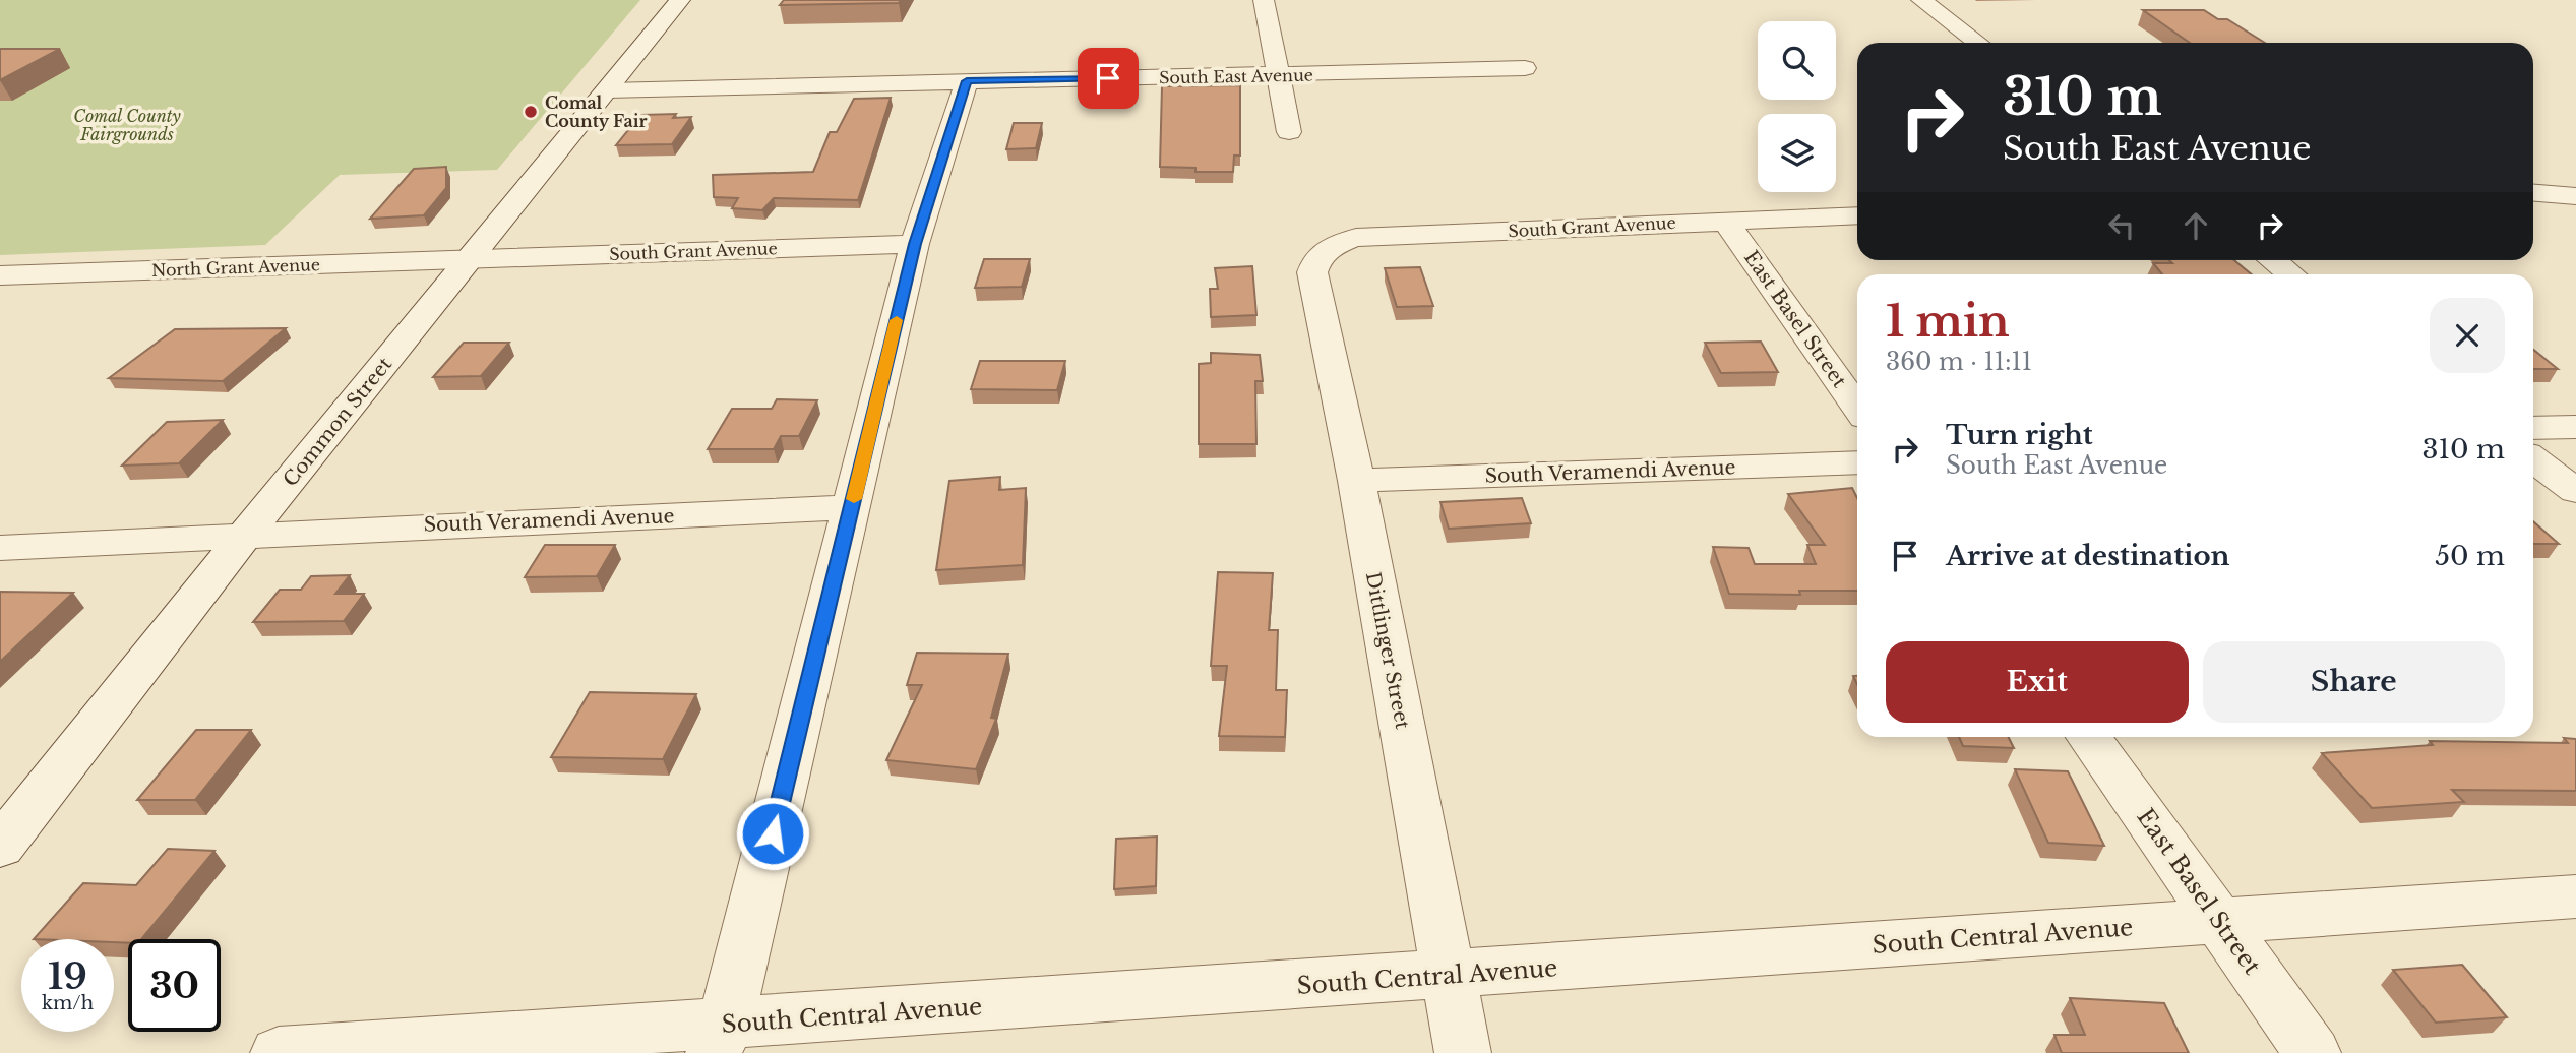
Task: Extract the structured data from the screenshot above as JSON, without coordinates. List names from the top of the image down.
{
  "streets": {
    "street": [
      "South East Avenue",
      "South Grant Avenue",
      "North Grant Avenue",
      "East Basel Street",
      "Common Street",
      "South Veramendi Avenue",
      "Dittlinger Street",
      "South Central Avenue"
    ]
  },
  "crossings": [
    ["South East Avenue", "Common Street"],
    ["South Grant Avenue", "North Grant Avenue"],
    ["South Grant Avenue", "East Basel Street"],
    ["South Grant Avenue", "Common Street"],
    ["South Grant Avenue", "Dittlinger Street"],
    ["North Grant Avenue", "Common Street"],
    ["East Basel Street", "South Central Avenue"],
    ["Common Street", "South Veramendi Avenue"],
    ["South Veramendi Avenue", "Dittlinger Street"],
    ["Dittlinger Street", "South Central Avenue"]
  ],
  "parks": ["Comal County Fairgrounds"],
  "places": ["Comal County Fair"],
  "page": {
    "turn": ["310 m", "South East Avenue"],
    "heading": ["1 min", "360 m · 11:11"],
    "list": [
      {
        "name": "Turn right",
        "note": "South East Avenue",
        "value": "310 m"
      },
      {
        "name": "Arrive at destination",
        "value": "50 m"
      }
    ],
    "buttons": ["Exit", "Share"],
    "speed": "19 km/h",
    "limit": "30"
  }
}
